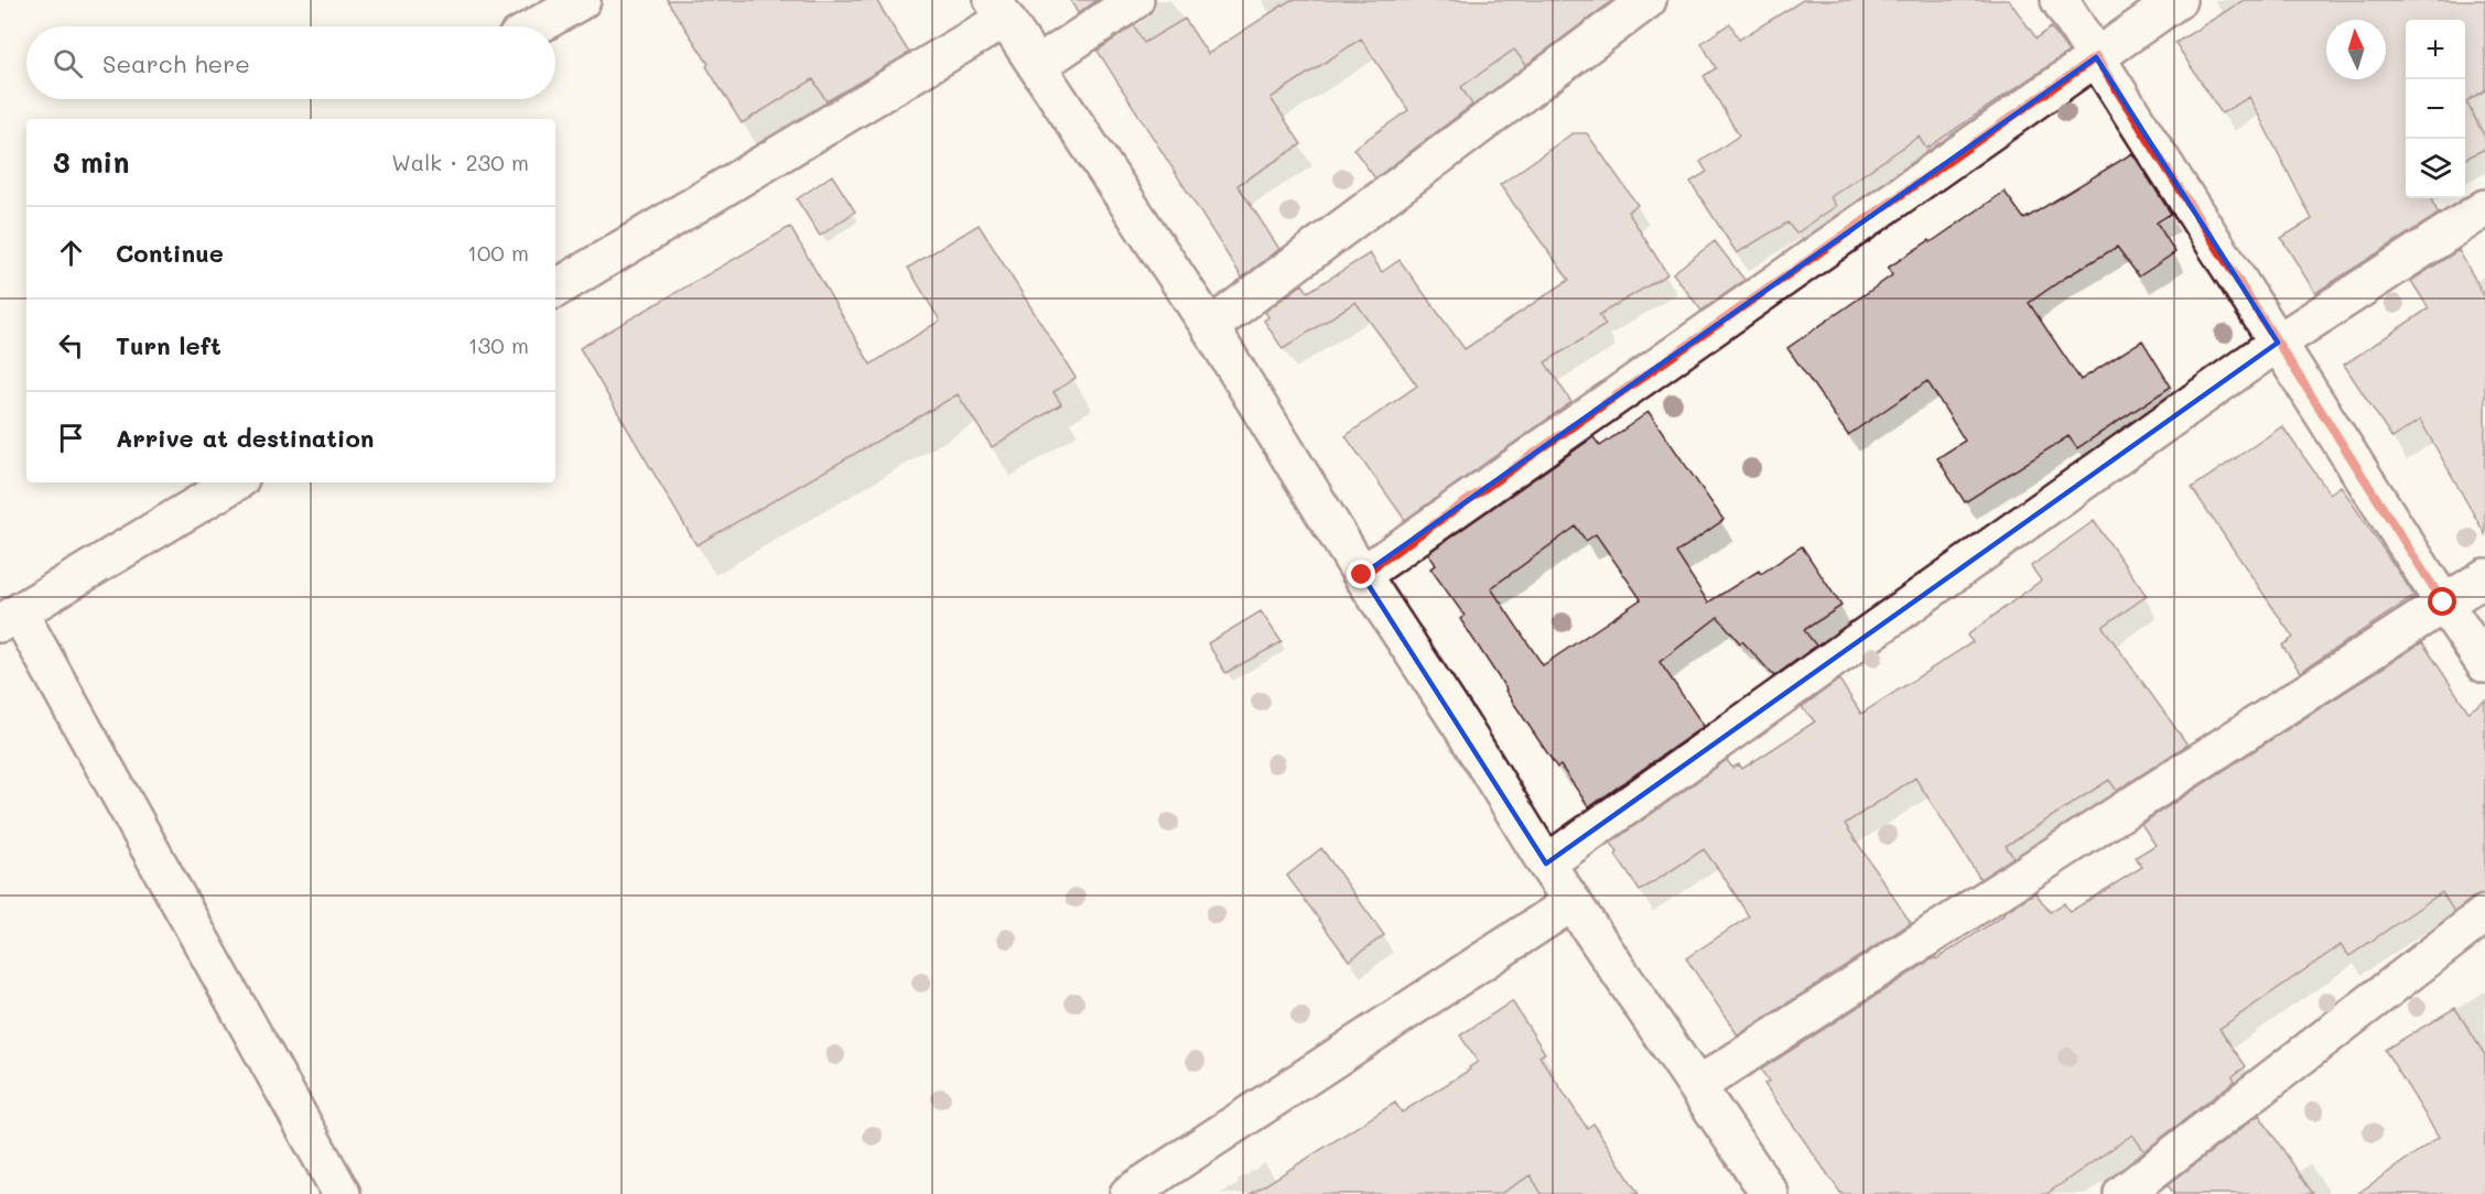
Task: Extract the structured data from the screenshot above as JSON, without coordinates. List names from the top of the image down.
{
  "north": "top",
  "page": {
    "map_buttons": ["+", "−"],
    "search": "Search here",
    "heading": ["3 min", "Walk · 230 m"],
    "list": [
      ["Continue", "100 m"],
      ["Turn left", "130 m"],
      "Arrive at destination"
    ]
  }
}
